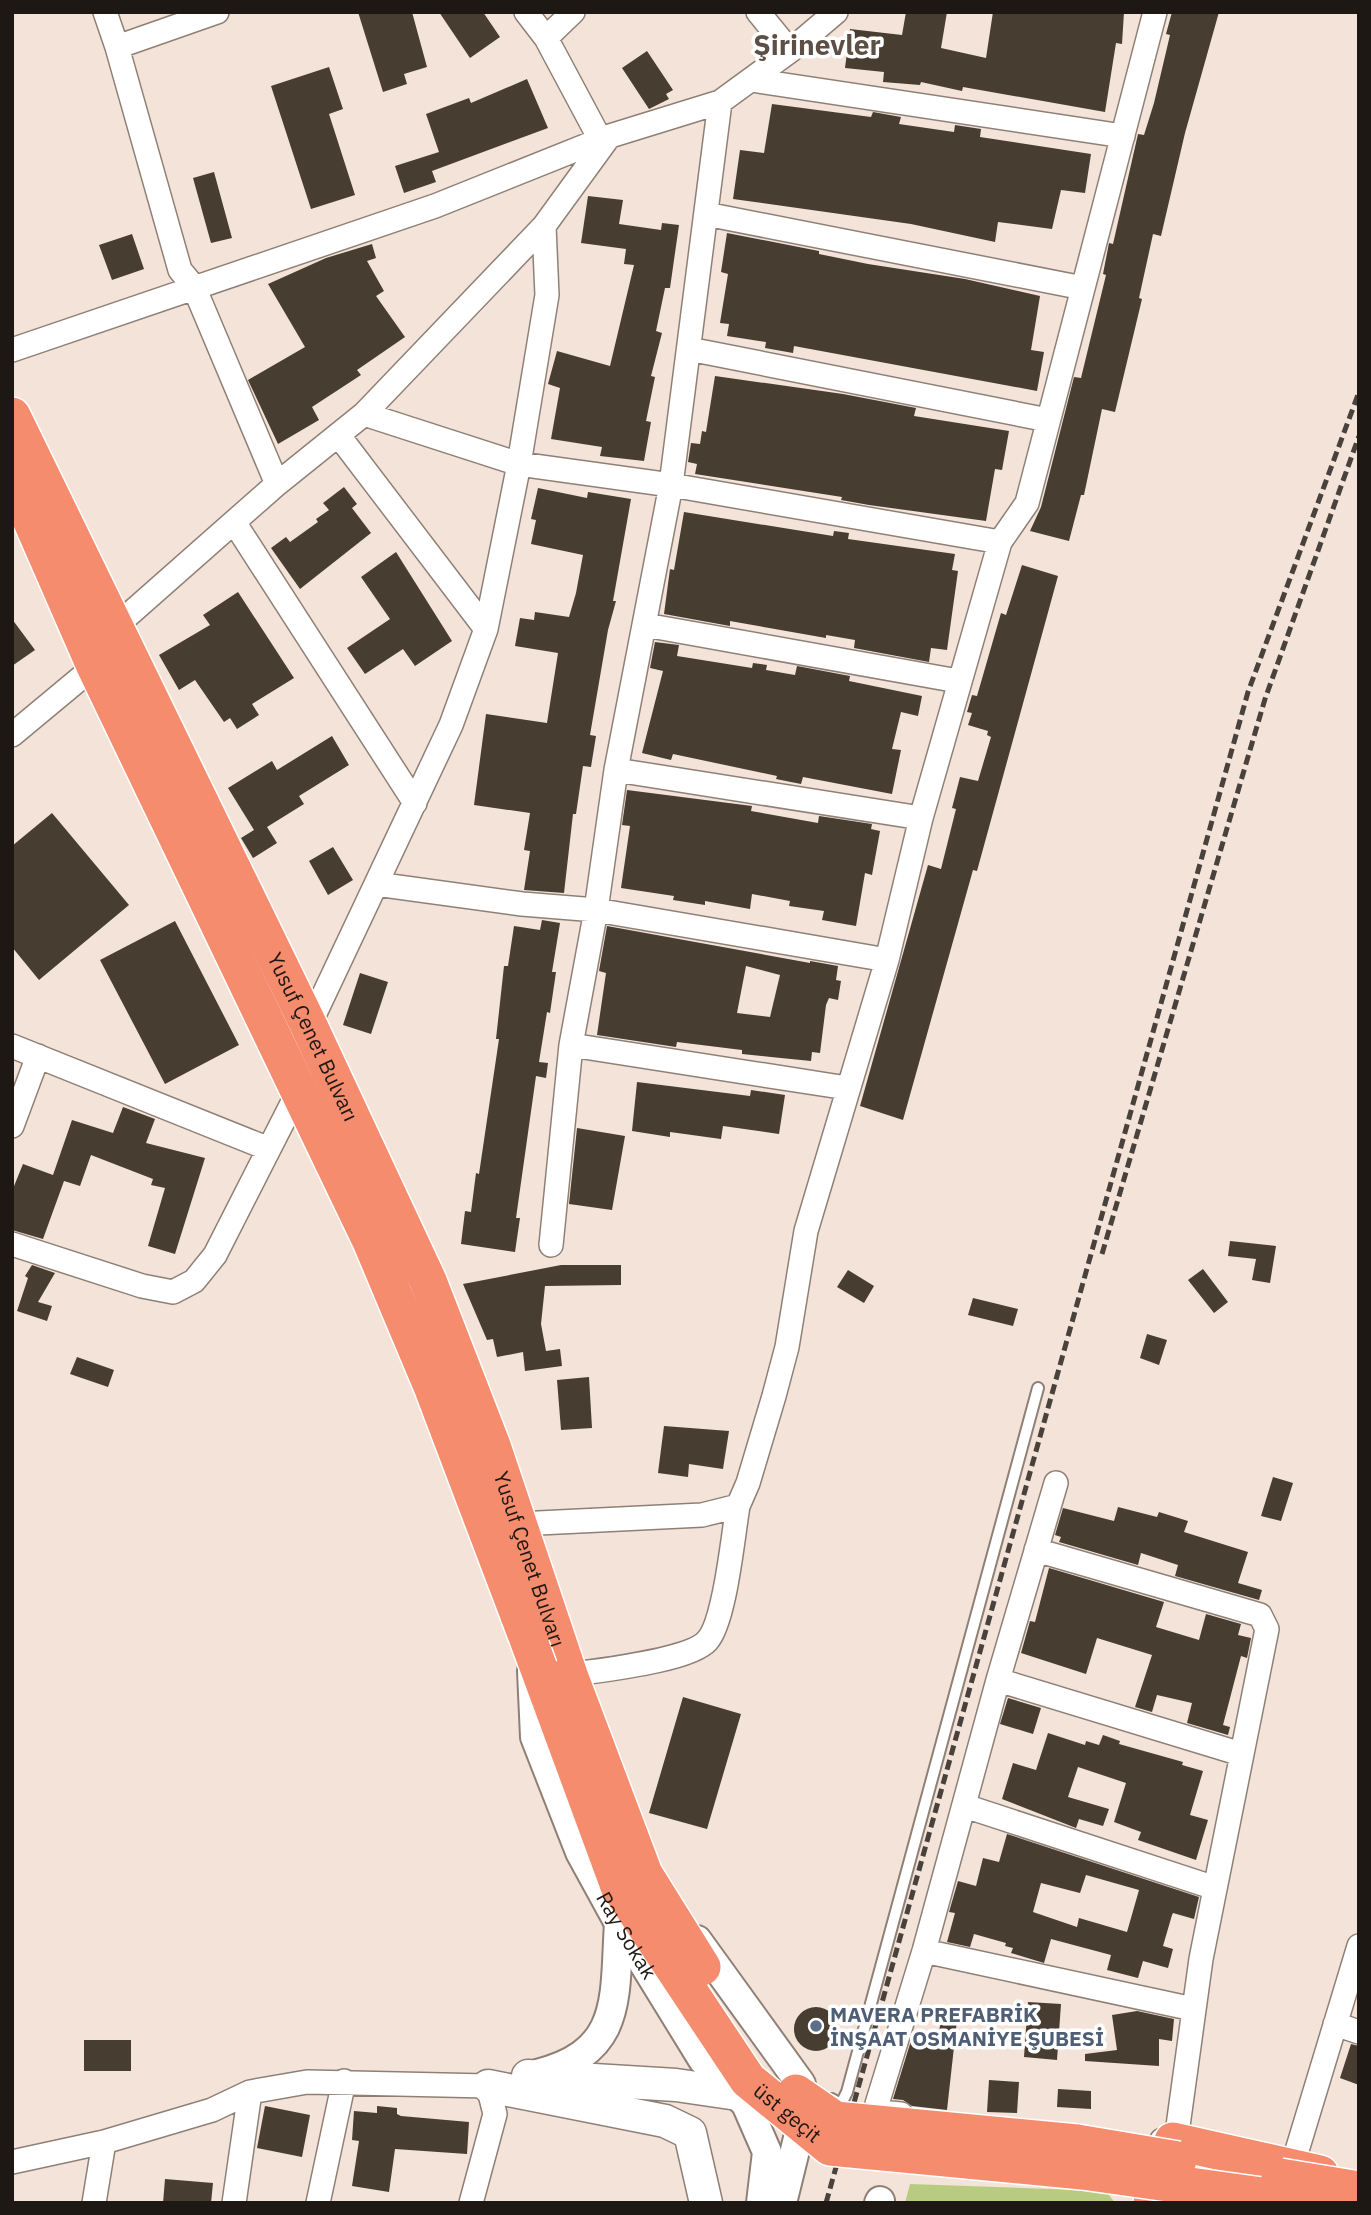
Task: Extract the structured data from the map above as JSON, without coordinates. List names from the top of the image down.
{
  "streets": {
    "highway": ["Yusuf Çenet Bulvarı", "üst geçit"],
    "street": ["Ray Sokak"]
  },
  "crossings": [
    ["Yusuf Çenet Bulvarı", "Ray Sokak"],
    ["Yusuf Çenet Bulvarı", "üst geçit"],
    ["Ray Sokak", "üst geçit"]
  ],
  "districts": ["Şirinevler"],
  "places": ["MAVERA PREFABRİK İNŞAAT OSMANİYE ŞUBESİ"]
}
